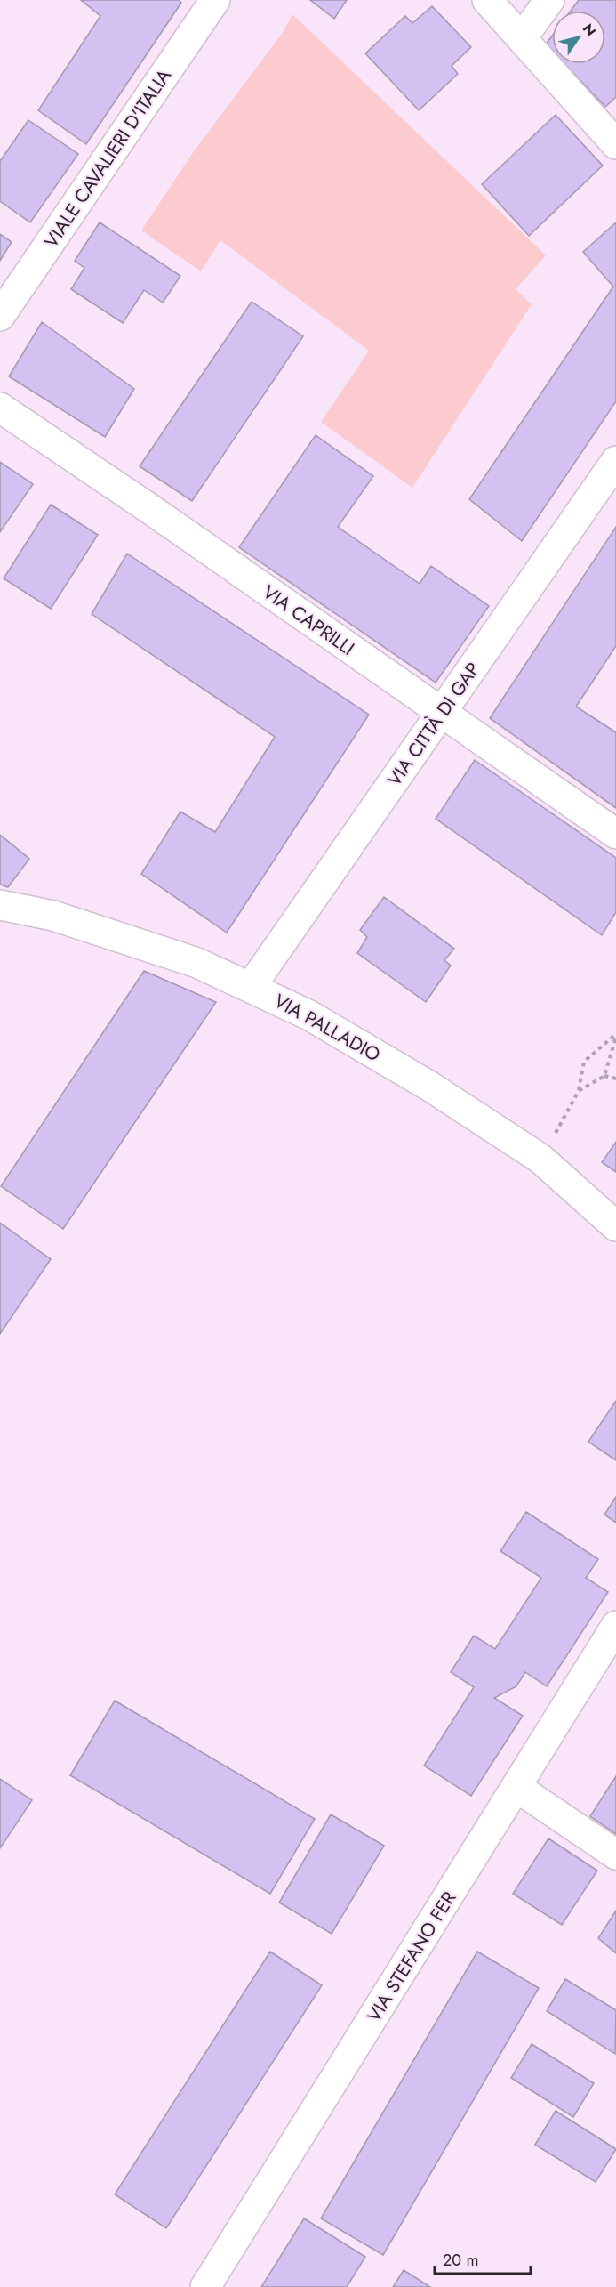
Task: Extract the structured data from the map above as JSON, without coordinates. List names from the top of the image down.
{
  "streets": {
    "street": [
      "VIALE CAVALIERI D'ITALIA",
      "VIA CAPRILLI",
      "VIA CITTÀ DI GAP",
      "VIA PALLADIO",
      "VIA STEFANO FER"
    ]
  },
  "crossings": [
    ["VIA CAPRILLI", "VIA CITTÀ DI GAP"],
    ["VIA CITTÀ DI GAP", "VIA PALLADIO"]
  ],
  "scale_bar": "20 m",
  "north": "top right"
}
